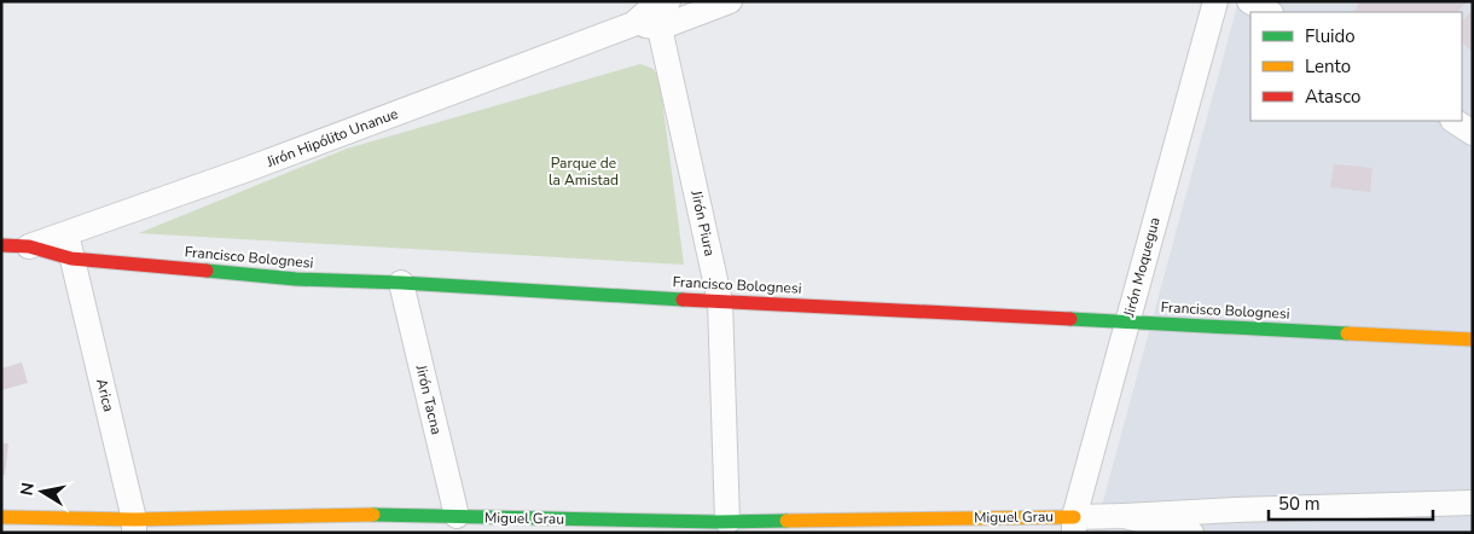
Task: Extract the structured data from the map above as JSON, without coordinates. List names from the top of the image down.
{
  "streets": {
    "street": [
      "Jirón Hipólito Unanue",
      "Jirón Piura",
      "Francisco Bolognesi",
      "Jirón Moquegua",
      "Arica",
      "Jirón Tacna",
      "Miguel Grau"
    ]
  },
  "crossings": [
    ["Jirón Hipólito Unanue", "Jirón Piura"],
    ["Jirón Hipólito Unanue", "Francisco Bolognesi"],
    ["Jirón Hipólito Unanue", "Arica"],
    ["Jirón Piura", "Francisco Bolognesi"],
    ["Jirón Piura", "Miguel Grau"],
    ["Francisco Bolognesi", "Jirón Moquegua"],
    ["Francisco Bolognesi", "Arica"],
    ["Francisco Bolognesi", "Jirón Tacna"],
    ["Jirón Moquegua", "Miguel Grau"],
    ["Arica", "Miguel Grau"],
    ["Jirón Tacna", "Miguel Grau"]
  ],
  "parks": ["Parque de la Amistad"],
  "legend": ["Fluido", "Lento", "Atasco"],
  "scale_bar": "50 m",
  "north": "left"
}
